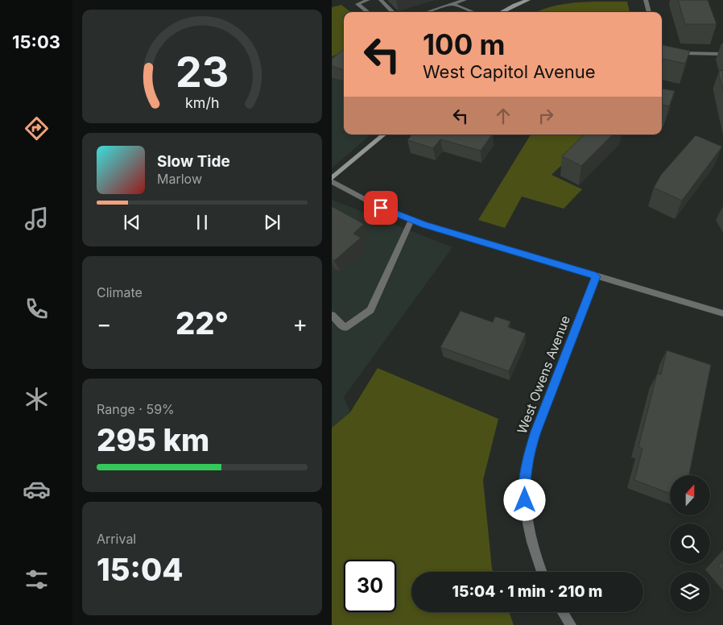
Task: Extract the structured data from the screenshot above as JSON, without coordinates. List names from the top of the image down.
{
  "streets": {
    "street": ["West Owens Avenue"]
  },
  "north": "top",
  "page": {
    "tabs": "15:03",
    "turn": ["100 m", "West Capitol Avenue"],
    "song": ["Slow Tide", "Marlow"],
    "tile": [
      "Climate",
      ["Range · 59%", "295 km"],
      ["Arrival", "15:04"]
    ],
    "heat": ["−", "22°", "+"],
    "limit": "30",
    "trip": "15:04 · 1 min · 210 m",
    "gauge": ["23", "km/h"]
  }
}
